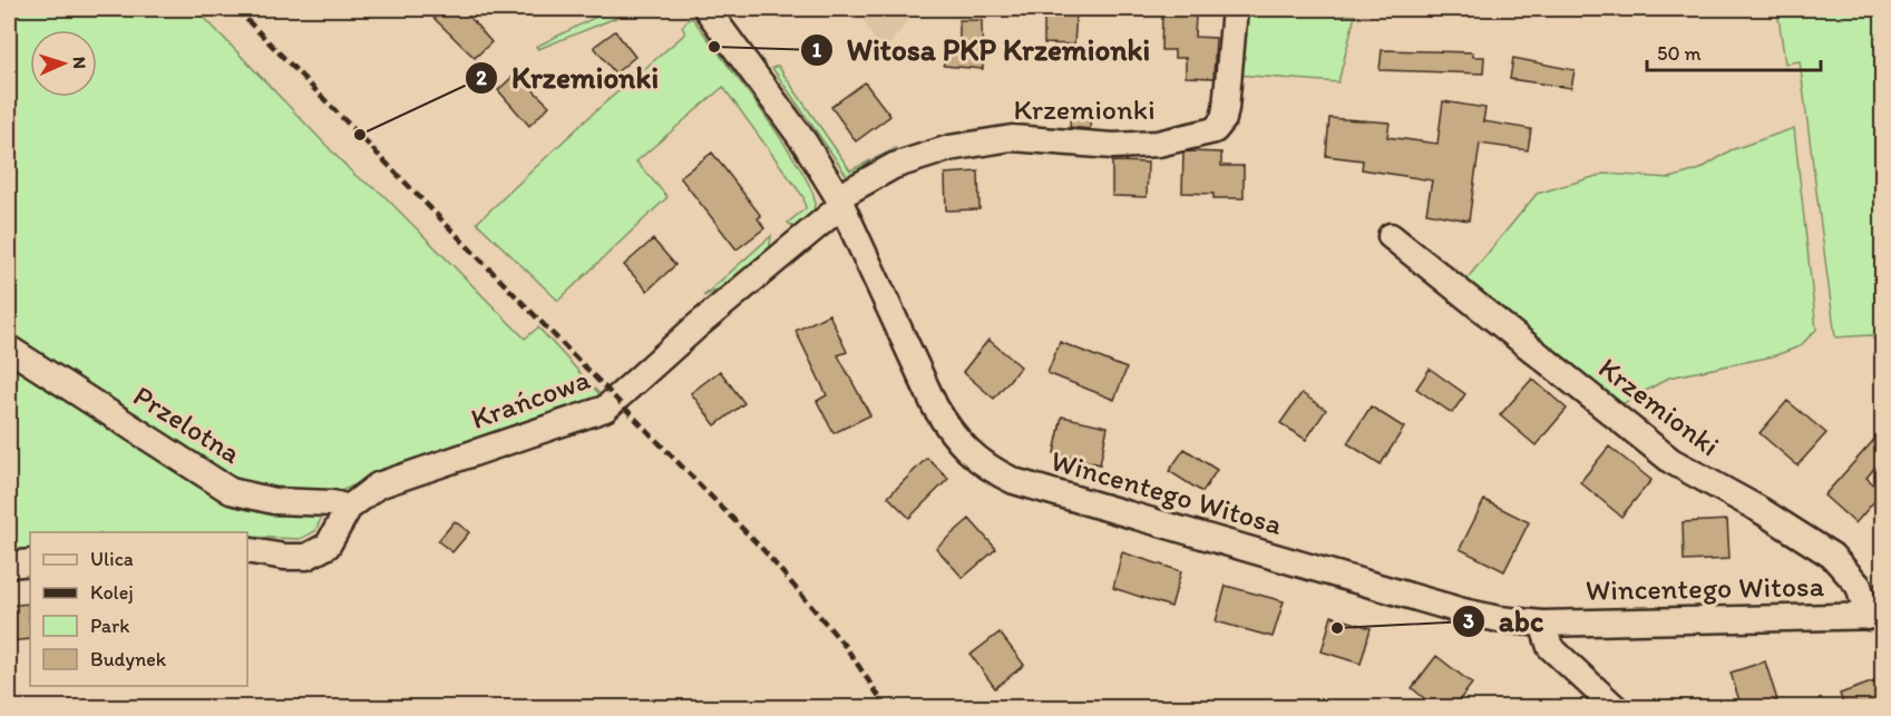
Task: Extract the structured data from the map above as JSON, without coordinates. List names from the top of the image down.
{
  "streets": {
    "street": [
      "Krzemionki",
      "Krańcowa",
      "Przelotna",
      "Wincentego Witosa"
    ]
  },
  "crossings": [
    ["Krzemionki", "Krańcowa"],
    ["Krzemionki", "Wincentego Witosa"],
    ["Krańcowa", "Przelotna"],
    ["Krańcowa", "Wincentego Witosa"]
  ],
  "places": ["Witosa PKP Krzemionki", "Krzemionki", "abc"],
  "legend": [
    "Ulica",
    "Kolej",
    "Park",
    "Budynek"
  ],
  "scale_bar": "50 m",
  "north": "right"
}
